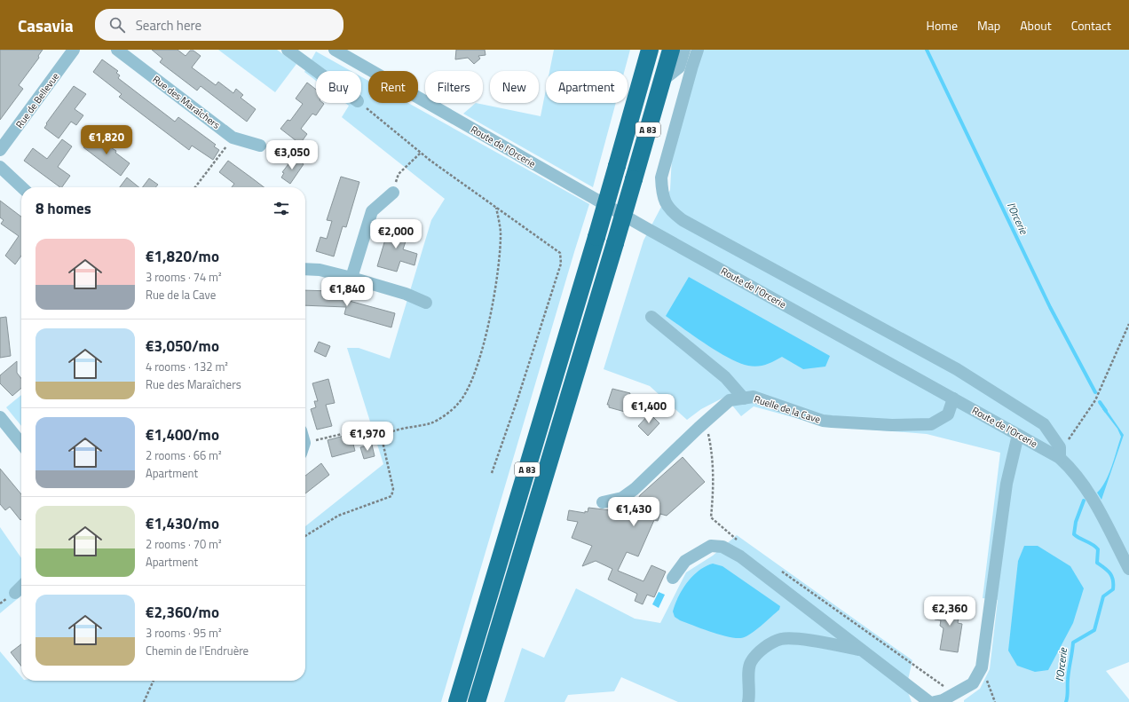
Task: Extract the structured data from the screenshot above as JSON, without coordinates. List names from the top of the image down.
{
  "streets": {
    "highway": ["A 83"],
    "street": [
      "Rue de Bellevue",
      "Rue des Maraîchers",
      "Route de l'Orcerie",
      "Ruelle de la Cave"
    ]
  },
  "crossings": [
    ["Route de l'Orcerie", "Ruelle de la Cave"]
  ],
  "water": ["l'Orcerie"],
  "page": {
    "header": "Casavia",
    "search": "Search here",
    "nav": [
      "Home",
      "Map",
      "About",
      "Contact"
    ],
    "chip": [
      "Buy",
      "Rent",
      "Filters",
      "New",
      "Apartment"
    ],
    "price": [
      "€1,820",
      "€3,050",
      "€2,000",
      "€1,840",
      "€1,400",
      "€1,970",
      "€1,430",
      "€2,360"
    ],
    "heading": "8 homes",
    "list": [
      {
        "name": "€1,820/mo",
        "note": "3 rooms · 74 m² · Rue de la Cave"
      },
      {
        "name": "€3,050/mo",
        "note": "4 rooms · 132 m² · Rue des Maraîchers"
      },
      {
        "name": "€1,400/mo",
        "note": "2 rooms · 66 m² · Apartment"
      },
      {
        "name": "€1,430/mo",
        "note": "2 rooms · 70 m² · Apartment"
      },
      {
        "name": "€2,360/mo",
        "note": "3 rooms · 95 m² · Chemin de l'Endruère"
      }
    ]
  }
}
